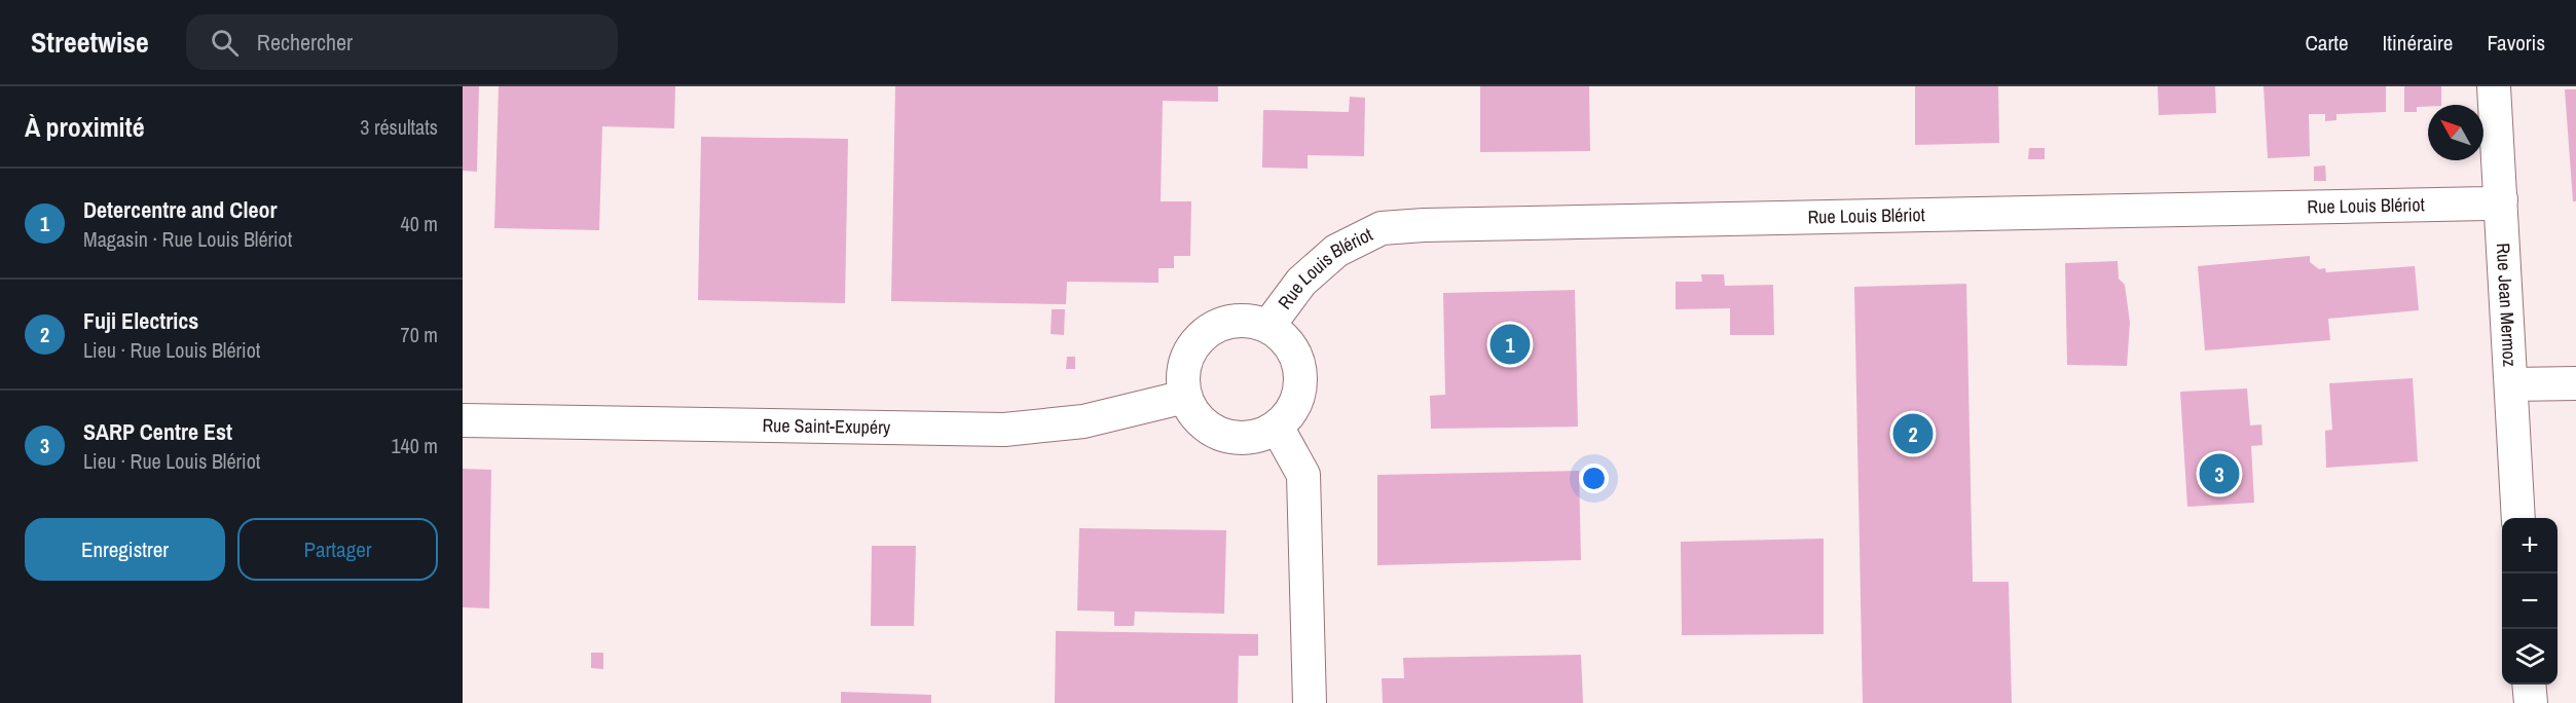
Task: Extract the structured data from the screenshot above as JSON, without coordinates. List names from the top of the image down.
{
  "streets": {
    "street": ["Rue Louis Blériot", "Rue Jean Mermoz", "Rue Saint-Exupéry"]
  },
  "crossings": [
    ["Rue Louis Blériot", "Rue Jean Mermoz"],
    ["Rue Louis Blériot", "Rue Saint-Exupéry"]
  ],
  "north": "top left",
  "page": {
    "header": "Streetwise",
    "search": "Rechercher",
    "nav": ["Carte", "Itinéraire", "Favoris"],
    "heading": ["À proximité", "3 résultats"],
    "list": [
      {
        "mark": "1",
        "name": "Detercentre and Cleor",
        "note": "Magasin · Rue Louis Blériot",
        "value": "40 m"
      },
      {
        "mark": "2",
        "name": "Fuji Electrics",
        "note": "Lieu · Rue Louis Blériot",
        "value": "70 m"
      },
      {
        "mark": "3",
        "name": "SARP Centre Est",
        "note": "Lieu · Rue Louis Blériot",
        "value": "140 m"
      }
    ],
    "pins": ["1", "2", "3"],
    "buttons": ["Enregistrer", "Partager"],
    "map_buttons": ["+", "−"]
  }
}
